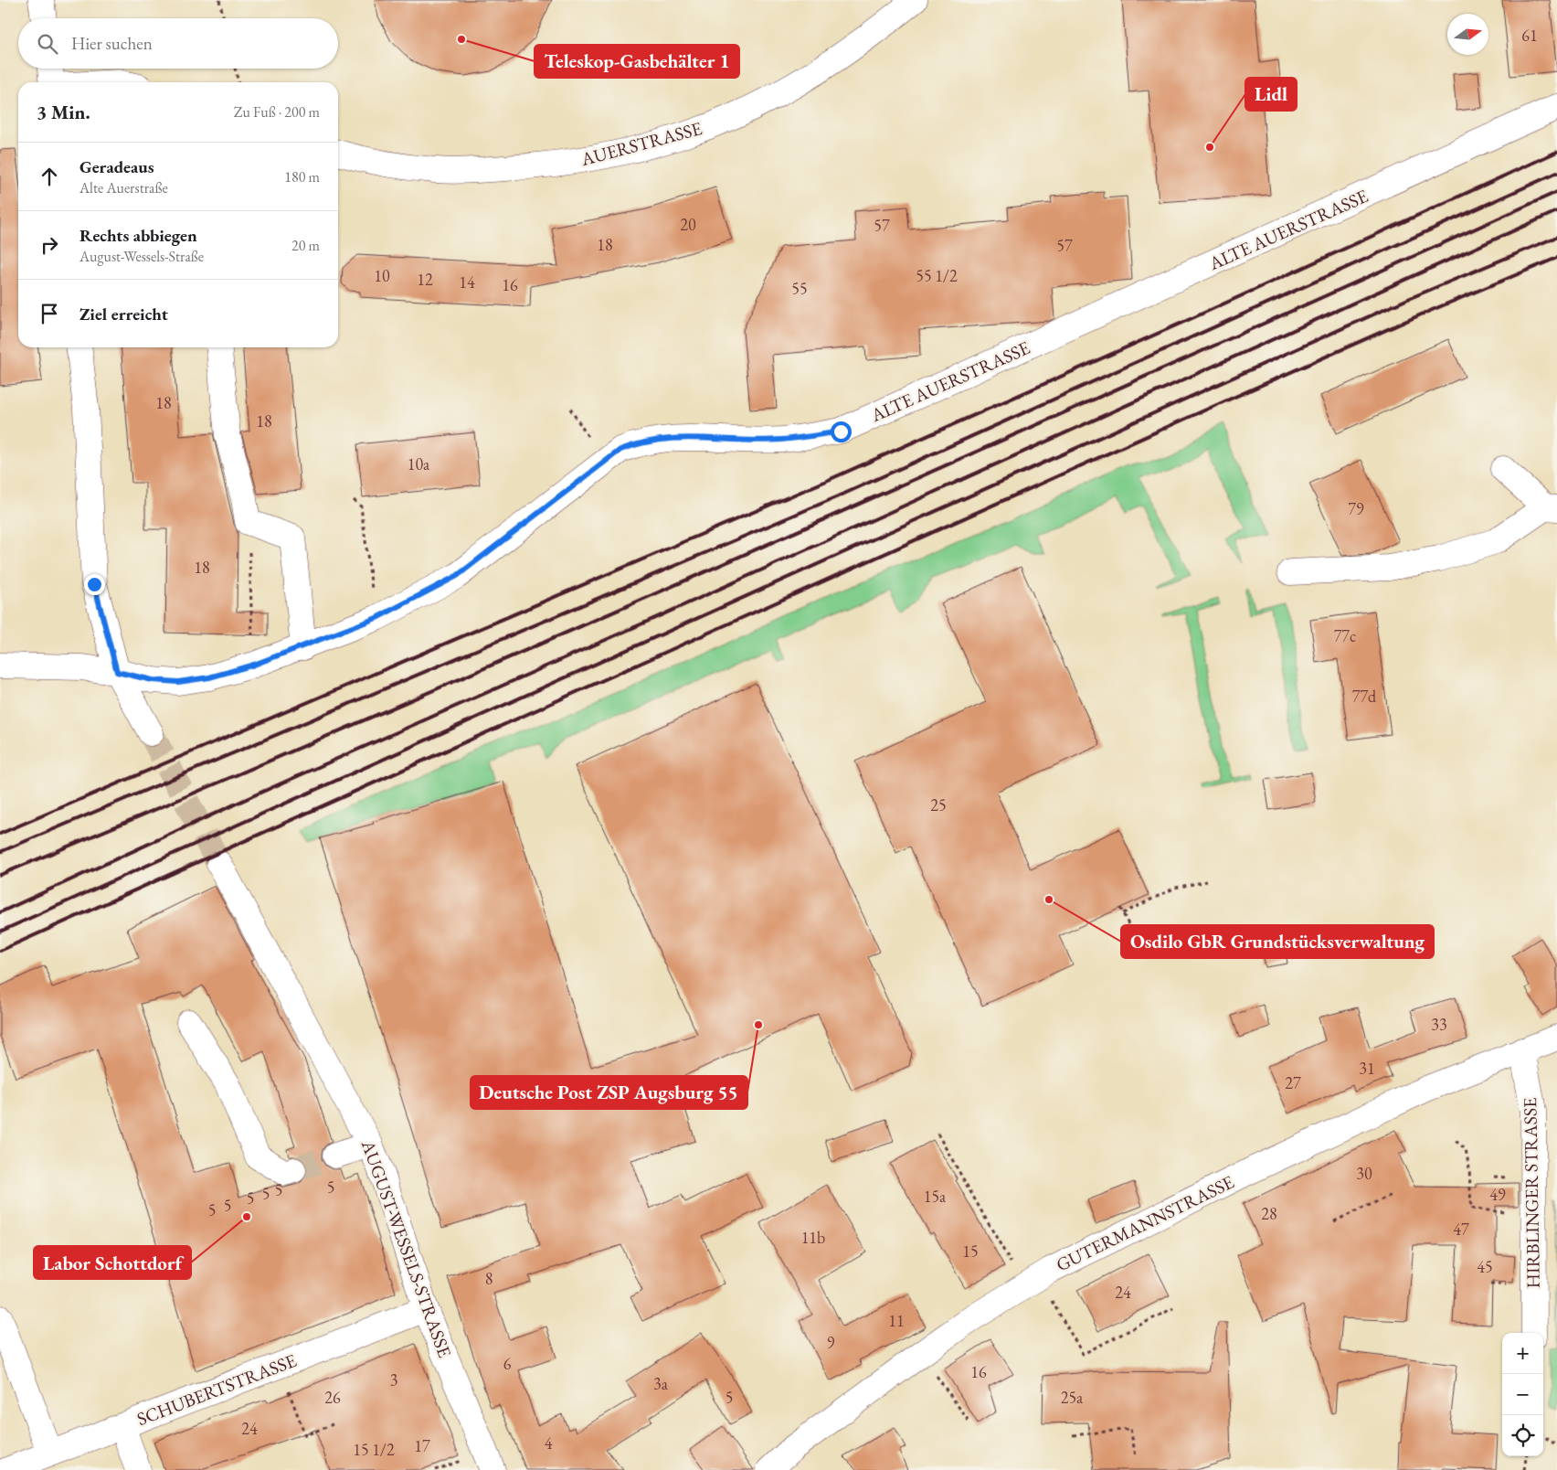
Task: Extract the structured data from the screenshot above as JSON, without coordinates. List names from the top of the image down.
{
  "streets": {
    "street": [
      "AUERSTRASSE",
      "ALTE AUERSTRASSE",
      "HIRBLINGER STRASSE",
      "GUTERMANNSTRASSE",
      "AUGUST-WESSELS-STRASSE",
      "SCHUBERTSTRASSE"
    ]
  },
  "crossings": [
    ["HIRBLINGER STRASSE", "GUTERMANNSTRASSE"],
    ["AUGUST-WESSELS-STRASSE", "SCHUBERTSTRASSE"]
  ],
  "places": [
    "Teleskop-Gasbehälter 1",
    "Lidl",
    "Osdilo GbR Grundstücksverwaltung",
    "Deutsche Post ZSP Augsburg 55",
    "Labor Schottdorf"
  ],
  "house_numbers": [
    "61",
    "20",
    "57",
    "18",
    "57",
    "10",
    "55 1/2",
    "12",
    "14",
    "16",
    "55",
    "18",
    "18",
    "10a",
    "79",
    "18",
    "77c",
    "77d",
    "25",
    "33",
    "31",
    "27",
    "30",
    "5",
    "5",
    "5",
    "49",
    "15a",
    "5",
    "5",
    "5",
    "28",
    "47",
    "11b",
    "15",
    "45",
    "8",
    "24",
    "11",
    "9",
    "6",
    "16",
    "3",
    "3a",
    "26",
    "5",
    "25a",
    "24",
    "4",
    "17",
    "15 1/2"
  ],
  "north": "right",
  "page": {
    "search": "Hier suchen",
    "heading": ["3 Min.", "Zu Fuß · 200 m"],
    "list": [
      ["Geradeaus", "Alte Auerstraße", "180 m"],
      ["Rechts abbiegen", "August-Wessels-Straße", "20 m"],
      "Ziel erreicht"
    ],
    "map_buttons": ["+", "−"]
  }
}
